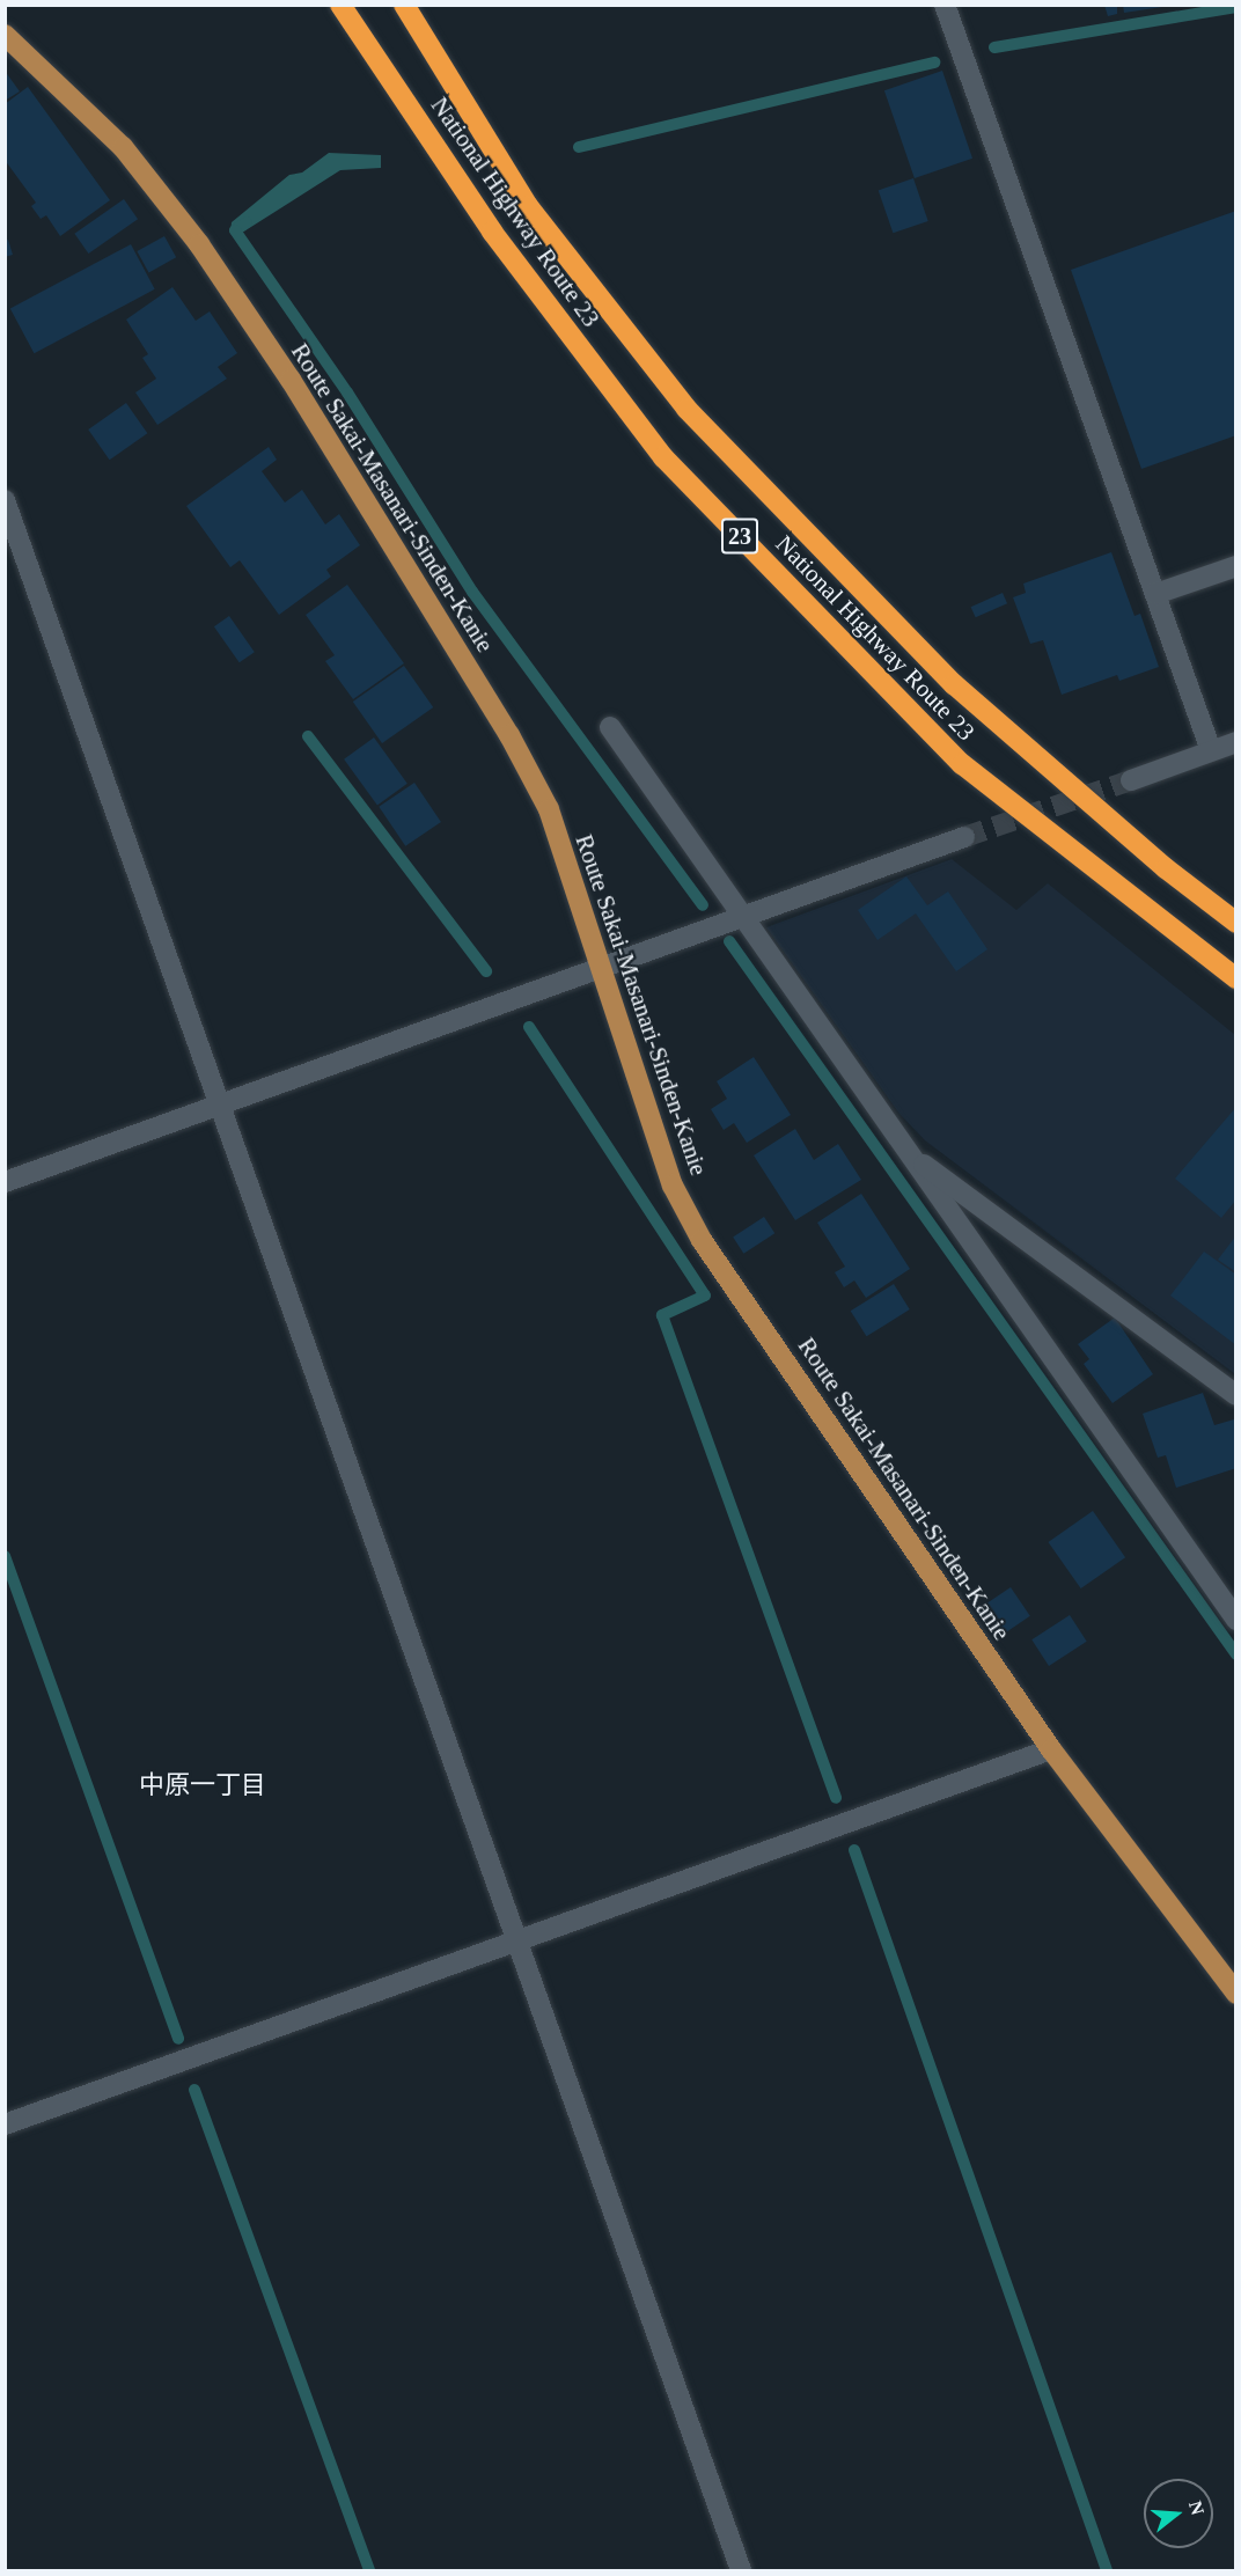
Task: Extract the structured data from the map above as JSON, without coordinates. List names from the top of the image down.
{
  "streets": {
    "highway": ["National Highway Route 23", "23"],
    "main road": ["Route Sakai-Masanari-Sinden-Kanie"]
  },
  "districts": ["中原一丁目"],
  "north": "right"
}
